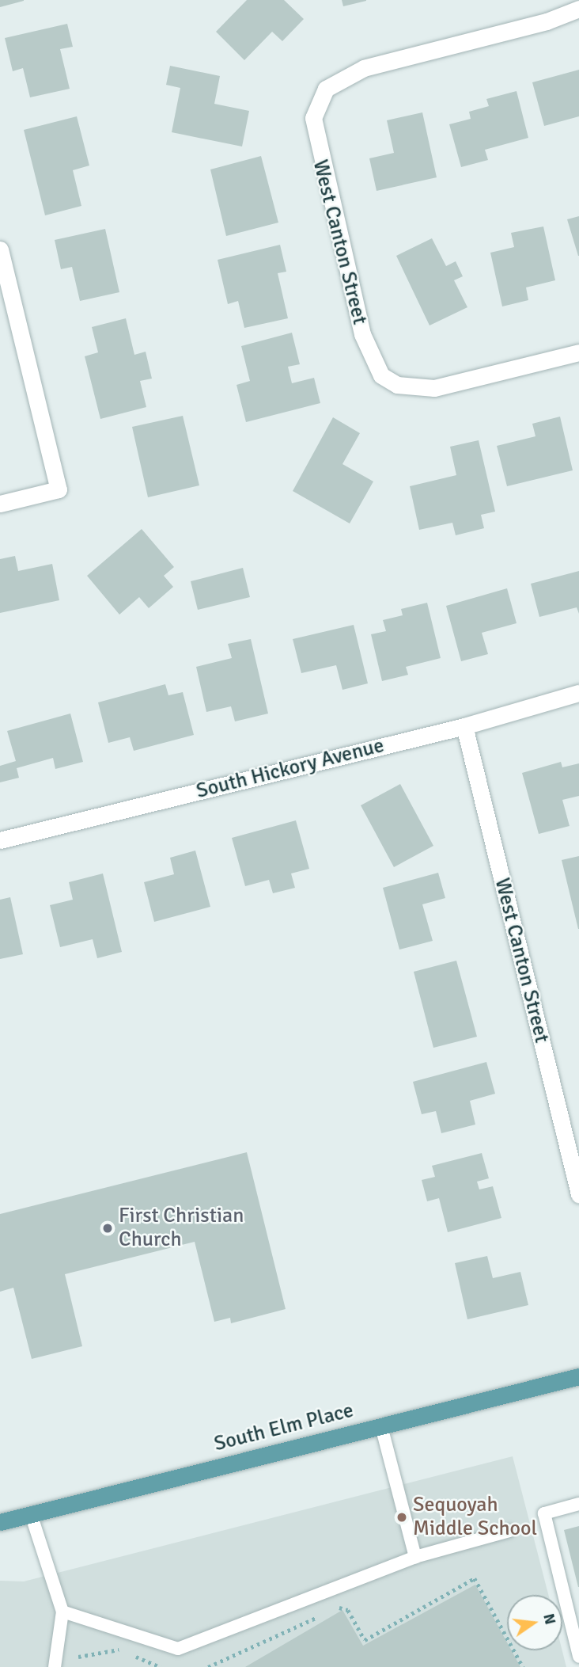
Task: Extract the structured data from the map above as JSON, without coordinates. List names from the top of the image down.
{
  "streets": {
    "main road": ["South Elm Place"],
    "street": ["West Canton Street", "South Hickory Avenue"]
  },
  "crossings": [
    ["West Canton Street", "South Hickory Avenue"]
  ],
  "places": ["First Christian Church", "Sequoyah Middle School"],
  "north": "right"
}
